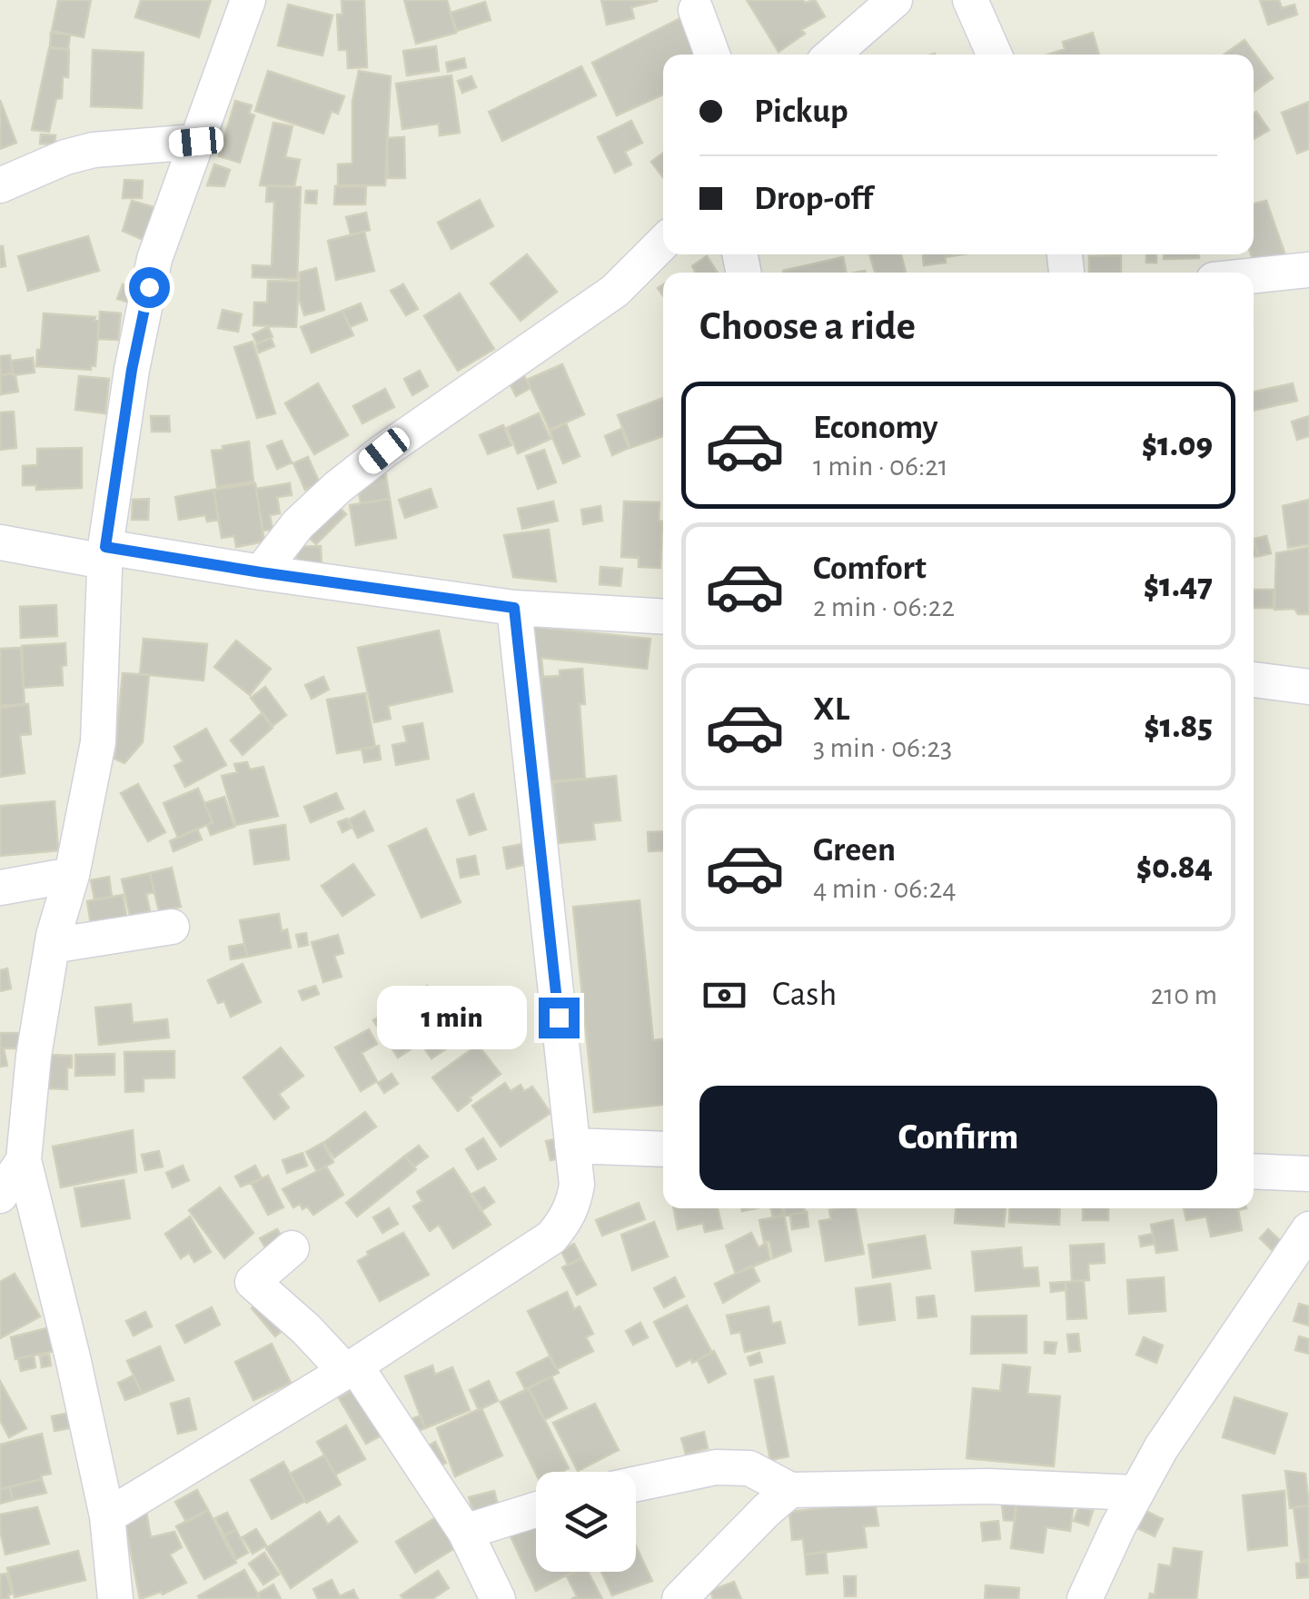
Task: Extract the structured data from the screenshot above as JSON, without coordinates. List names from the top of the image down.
{
  "page": {
    "banner": ["Pickup", "Drop-off"],
    "heading": "Choose a ride",
    "list": [
      {
        "name": "Economy",
        "note": "1 min · 06:21",
        "value": "$1.09"
      },
      {
        "name": "Comfort",
        "note": "2 min · 06:22",
        "value": "$1.47"
      },
      {
        "name": "XL",
        "note": "3 min · 06:23",
        "value": "$1.85"
      },
      {
        "name": "Green",
        "note": "4 min · 06:24",
        "value": "$0.84"
      }
    ],
    "pay": ["Cash", "210 m"],
    "bubble": "1 min",
    "buttons": "Confirm"
  }
}
